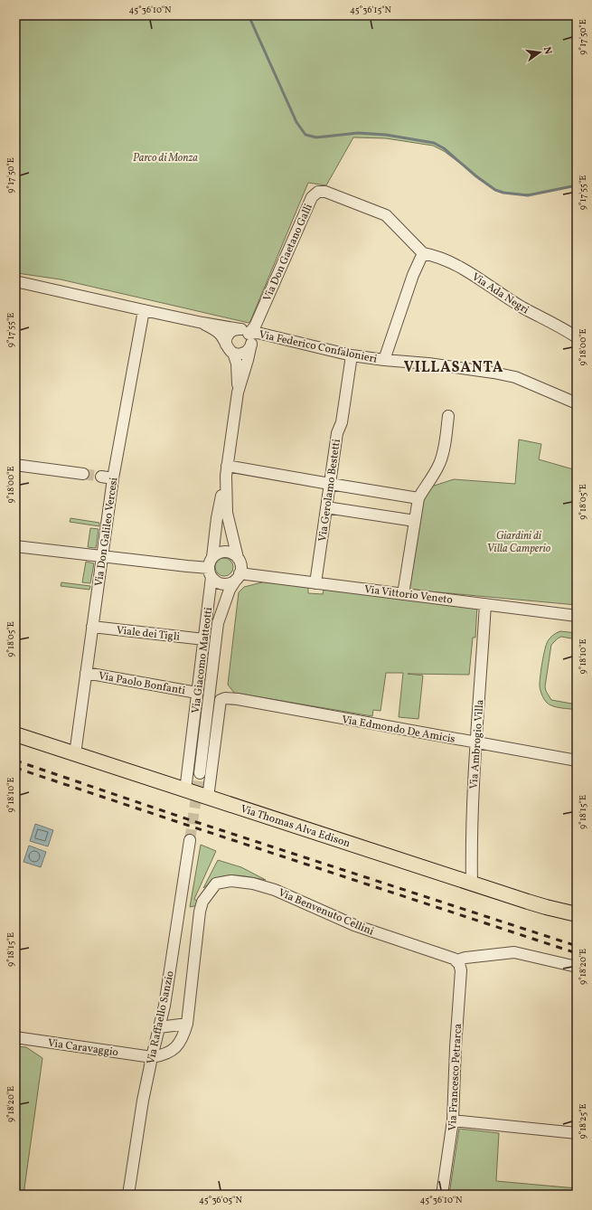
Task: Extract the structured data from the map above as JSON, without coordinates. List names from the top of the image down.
{
  "streets": {
    "main road": ["Via Thomas Alva Edison"],
    "street": [
      "Via Don Gaetano Galli",
      "Via Ada Negri",
      "Via Federico Confalonieri",
      "Via Gerolamo Bestetti",
      "Via Don Galileo Vercesi",
      "Via Vittorio Veneto",
      "Viale dei Tigli",
      "Via Giacomo Matteotti",
      "Via Paolo Bonfanti",
      "Via Edmondo De Amicis",
      "Via Ambrogio Villa",
      "Via Benvenuto Cellini",
      "Via Raffaello Sanzio",
      "Via Caravaggio",
      "Via Francesco Petrarca"
    ]
  },
  "crossings": [
    ["Via Don Gaetano Galli", "Via Ada Negri"],
    ["Via Don Gaetano Galli", "Via Federico Confalonieri"],
    ["Via Don Gaetano Galli", "Via Giacomo Matteotti"],
    ["Via Federico Confalonieri", "Via Gerolamo Bestetti"],
    ["Via Federico Confalonieri", "Via Don Galileo Vercesi"],
    ["Via Federico Confalonieri", "Via Giacomo Matteotti"],
    ["Via Gerolamo Bestetti", "Via Vittorio Veneto"],
    ["Via Don Galileo Vercesi", "Viale dei Tigli"],
    ["Via Don Galileo Vercesi", "Via Paolo Bonfanti"],
    ["Via Don Galileo Vercesi", "Via Thomas Alva Edison"],
    ["Via Vittorio Veneto", "Via Giacomo Matteotti"],
    ["Via Vittorio Veneto", "Via Ambrogio Villa"],
    ["Viale dei Tigli", "Via Giacomo Matteotti"],
    ["Via Giacomo Matteotti", "Via Paolo Bonfanti"],
    ["Via Giacomo Matteotti", "Via Thomas Alva Edison"],
    ["Via Edmondo De Amicis", "Via Ambrogio Villa"],
    ["Via Edmondo De Amicis", "Via Thomas Alva Edison"],
    ["Via Ambrogio Villa", "Via Thomas Alva Edison"],
    ["Via Benvenuto Cellini", "Via Raffaello Sanzio"],
    ["Via Benvenuto Cellini", "Via Caravaggio"],
    ["Via Benvenuto Cellini", "Via Francesco Petrarca"],
    ["Via Raffaello Sanzio", "Via Caravaggio"]
  ],
  "districts": ["VILLASANTA"],
  "parks": ["Parco di Monza", "Giardini di Villa Camperio"],
  "north": "right",
  "coordinates": [
    "45°36'10\"N",
    "45°36'15\"N",
    "9°17'50\"E",
    "9°17'55\"E",
    "9°18'00\"E",
    "9°18'05\"E",
    "9°18'10\"E",
    "9°18'15\"E",
    "9°18'20\"E",
    "9°18'25\"E",
    "45°36'05\"N"
  ]
}
